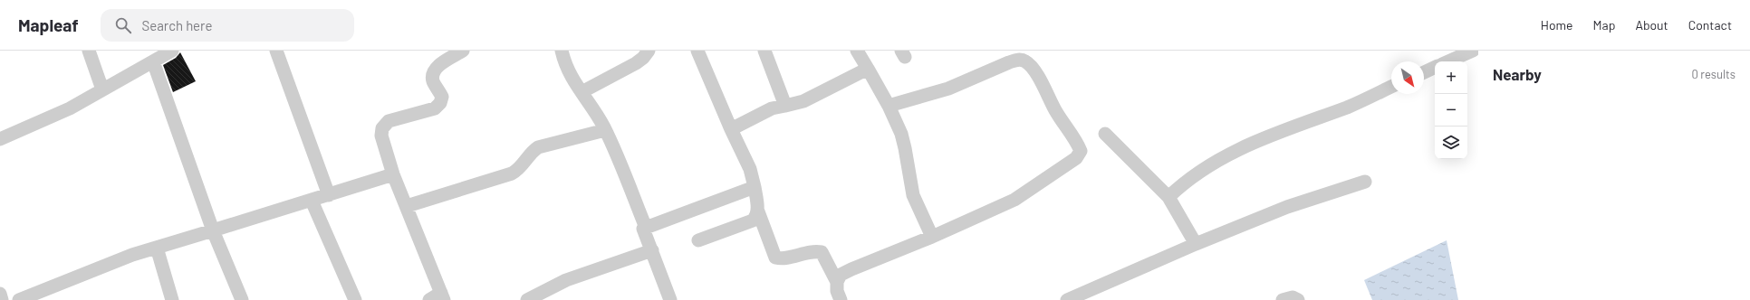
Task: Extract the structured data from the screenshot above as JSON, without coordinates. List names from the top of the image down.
{
  "north": "bottom right",
  "page": {
    "header": "Mapleaf",
    "search": "Search here",
    "nav": [
      "Home",
      "Map",
      "About",
      "Contact"
    ],
    "heading": ["Nearby", "0 results"],
    "map_buttons": ["+", "−"]
  }
}
